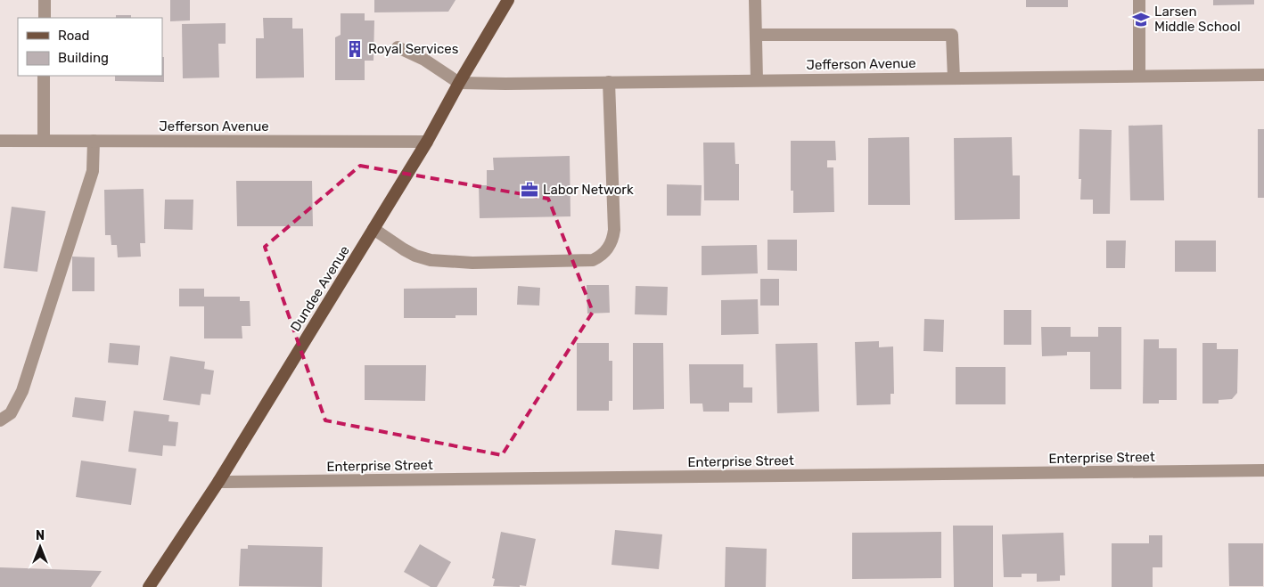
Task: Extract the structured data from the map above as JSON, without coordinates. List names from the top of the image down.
{
  "streets": {
    "main road": ["Dundee Avenue"],
    "street": ["Jefferson Avenue", "Enterprise Street"]
  },
  "crossings": [
    ["Jefferson Avenue", "Dundee Avenue"],
    ["Dundee Avenue", "Enterprise Street"]
  ],
  "places": {
    "school or university": ["Larsen Middle School"],
    "building": ["Royal Services"],
    "office": ["Labor Network"]
  },
  "legend": ["Road", "Building"],
  "north": "top"
}
